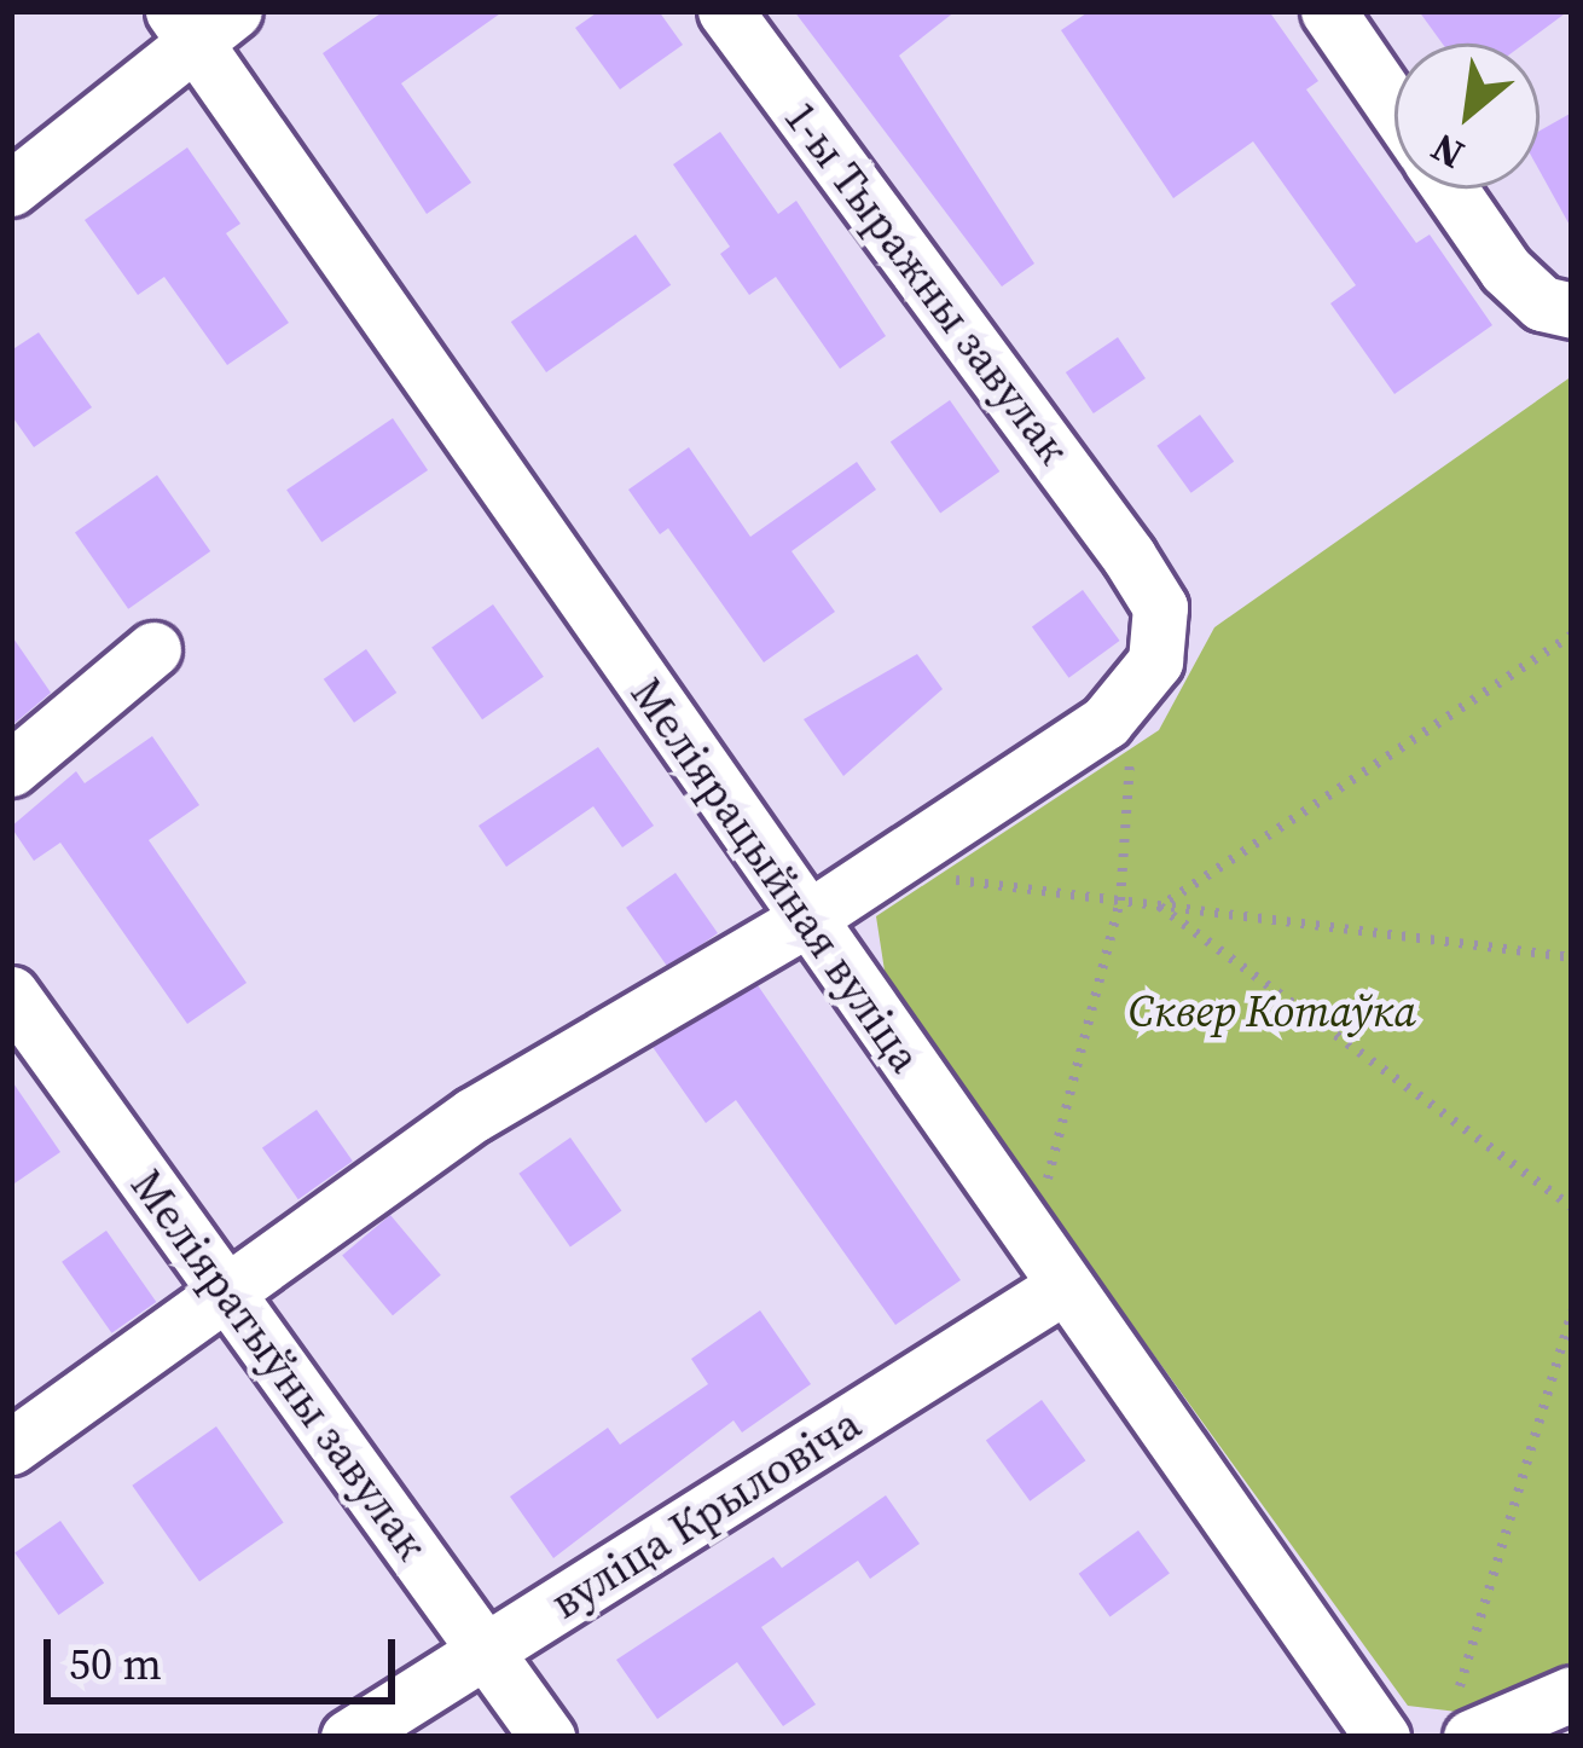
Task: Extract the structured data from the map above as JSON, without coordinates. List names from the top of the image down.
{
  "streets": {
    "street": [
      "1-ы Тыражны завулак",
      "Меліярацыйная вуліца",
      "Меліяратыўны завулак",
      "вуліца Крыловіча"
    ]
  },
  "crossings": [
    ["Меліярацыйная вуліца", "вуліца Крыловіча"],
    ["Меліяратыўны завулак", "вуліца Крыловіча"]
  ],
  "parks": ["Сквер Котаўка"],
  "scale_bar": "50 m",
  "north": "bottom left"
}
